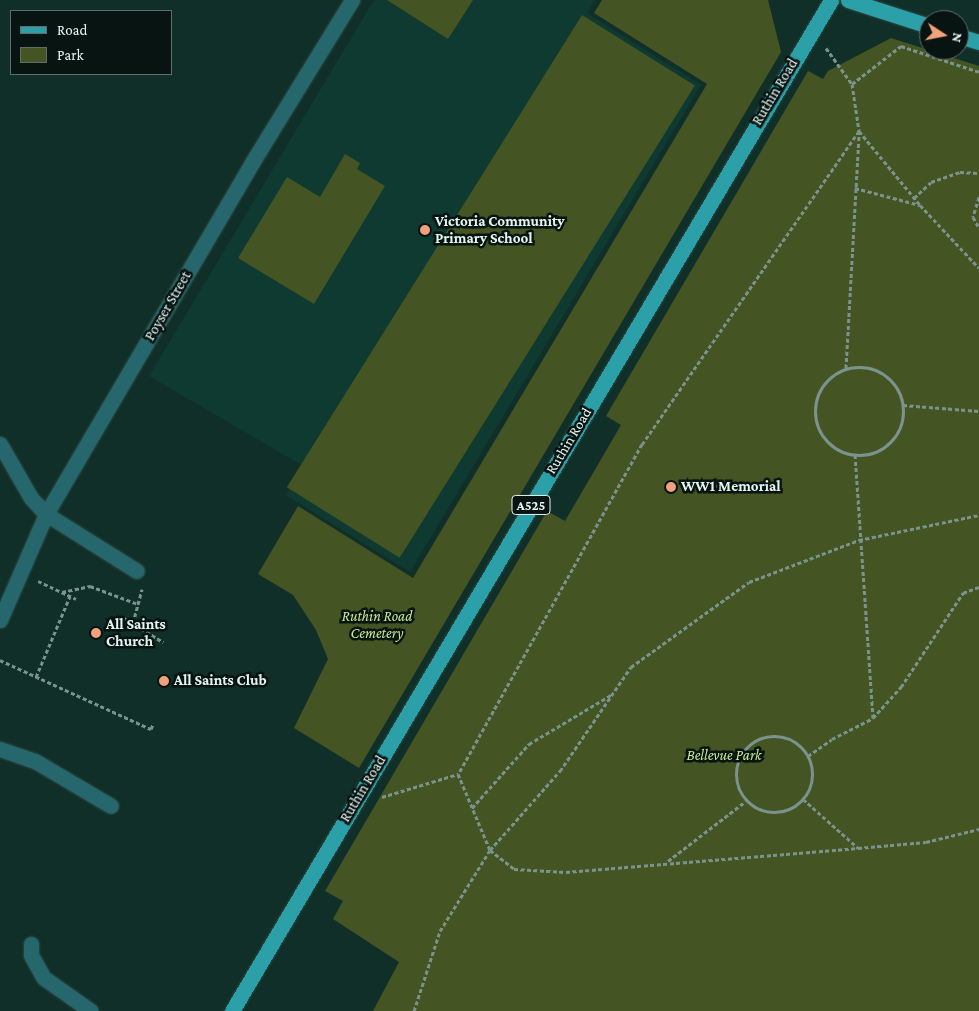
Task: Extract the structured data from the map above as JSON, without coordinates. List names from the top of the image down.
{
  "streets": {
    "main road": ["Ruthin Road", "A525"],
    "street": ["Poyser Street"]
  },
  "parks": ["Ruthin Road Cemetery", "Bellevue Park"],
  "places": [
    "Victoria Community Primary School",
    "WW1 Memorial",
    "All Saints Church",
    "All Saints Club"
  ],
  "legend": ["Road", "Park"],
  "north": "right"
}
